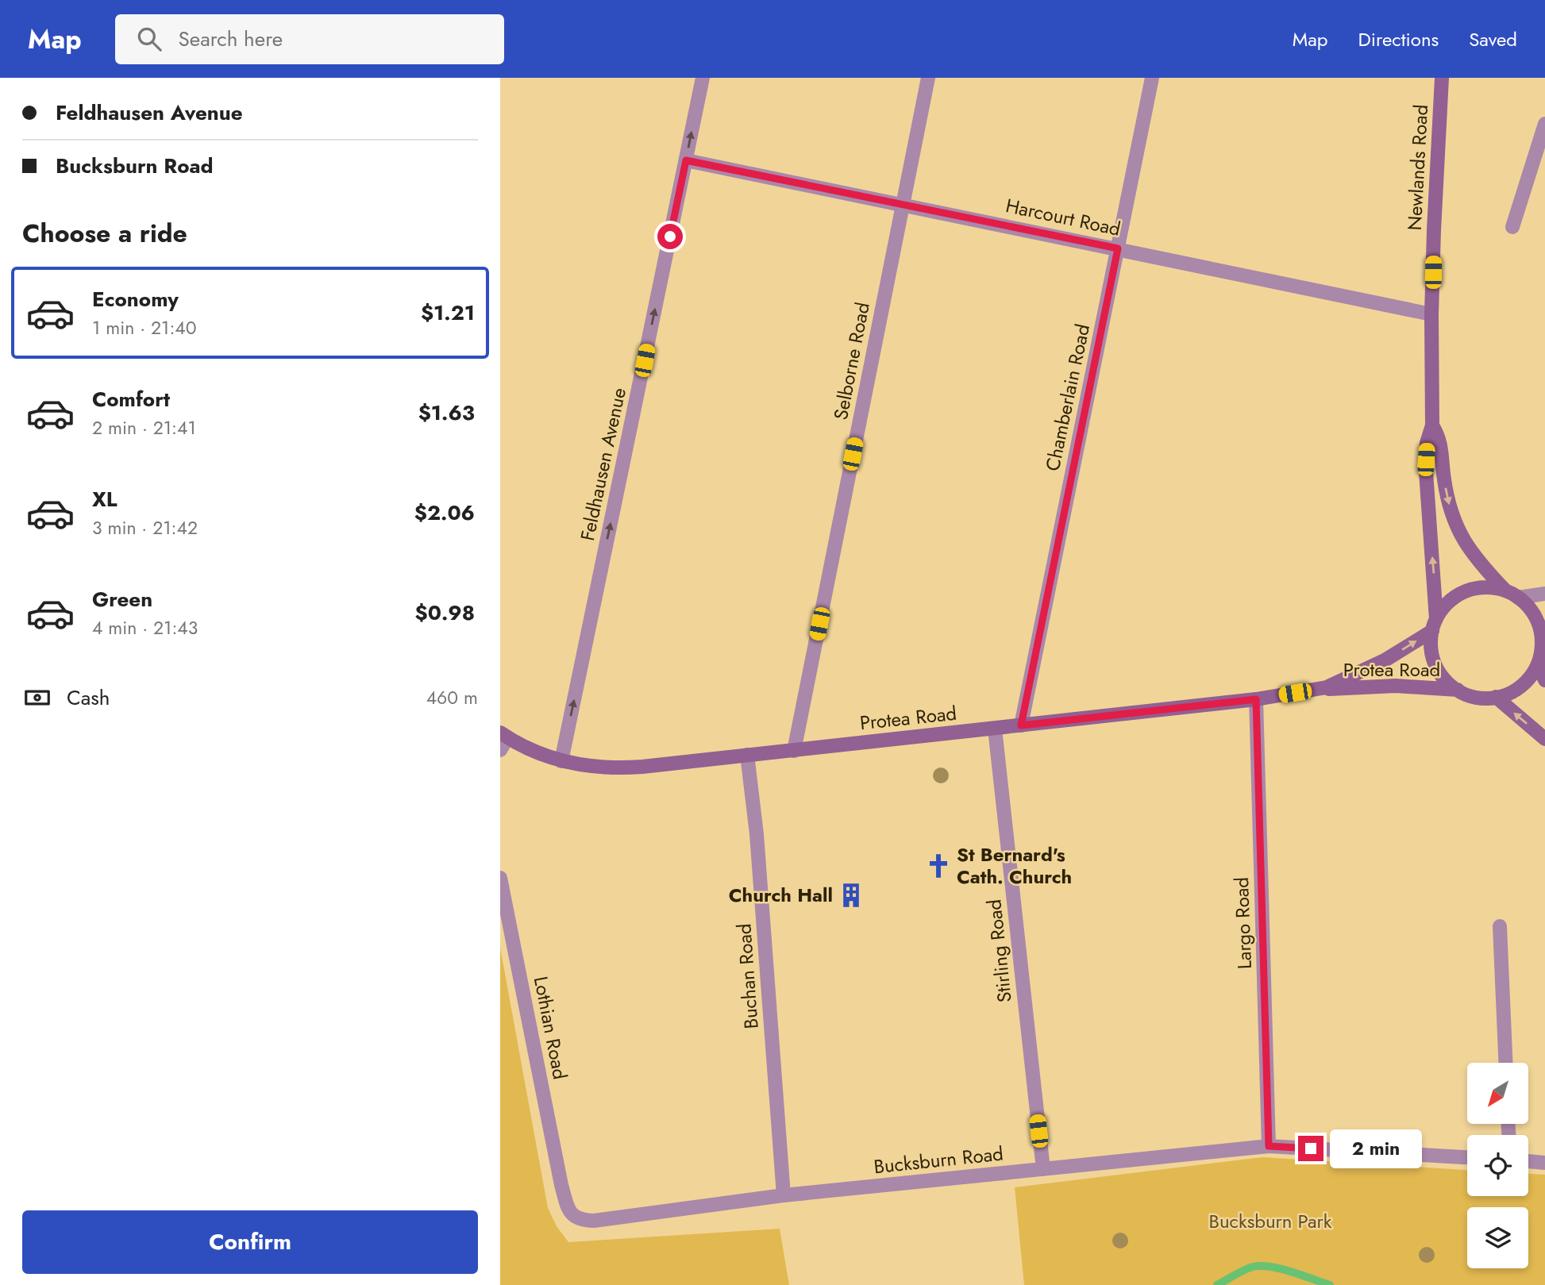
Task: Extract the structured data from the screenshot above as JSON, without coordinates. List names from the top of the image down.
{
  "streets": {
    "main road": ["Newlands Road", "Protea Road"],
    "street": [
      "Harcourt Road",
      "Selborne Road",
      "Chamberlain Road",
      "Feldhausen Avenue",
      "Largo Road",
      "Stirling Road",
      "Buchan Road",
      "Lothian Road",
      "Bucksburn Road"
    ]
  },
  "crossings": [
    ["Newlands Road", "Harcourt Road"],
    ["Newlands Road", "Protea Road"],
    ["Harcourt Road", "Selborne Road"],
    ["Harcourt Road", "Chamberlain Road"],
    ["Harcourt Road", "Feldhausen Avenue"],
    ["Selborne Road", "Protea Road"],
    ["Chamberlain Road", "Protea Road"],
    ["Feldhausen Avenue", "Protea Road"],
    ["Protea Road", "Largo Road"],
    ["Protea Road", "Stirling Road"],
    ["Protea Road", "Buchan Road"],
    ["Largo Road", "Bucksburn Road"],
    ["Stirling Road", "Bucksburn Road"],
    ["Buchan Road", "Bucksburn Road"],
    ["Lothian Road", "Bucksburn Road"]
  ],
  "one_way": ["Feldhausen Avenue"],
  "parks": ["Bucksburn Park"],
  "places": {
    "church": ["St Bernard's Cath. Church"],
    "building": ["Church Hall"]
  },
  "north": "bottom left",
  "page": {
    "header": "Map",
    "search": "Search here",
    "nav": ["Map", "Directions", "Saved"],
    "banner": ["Feldhausen Avenue", "Bucksburn Road"],
    "heading": "Choose a ride",
    "list": [
      {
        "name": "Economy",
        "note": "1 min · 21:40",
        "value": "$1.21"
      },
      {
        "name": "Comfort",
        "note": "2 min · 21:41",
        "value": "$1.63"
      },
      {
        "name": "XL",
        "note": "3 min · 21:42",
        "value": "$2.06"
      },
      {
        "name": "Green",
        "note": "4 min · 21:43",
        "value": "$0.98"
      }
    ],
    "pay": ["Cash", "460 m"],
    "bubble": "2 min",
    "buttons": "Confirm"
  }
}
